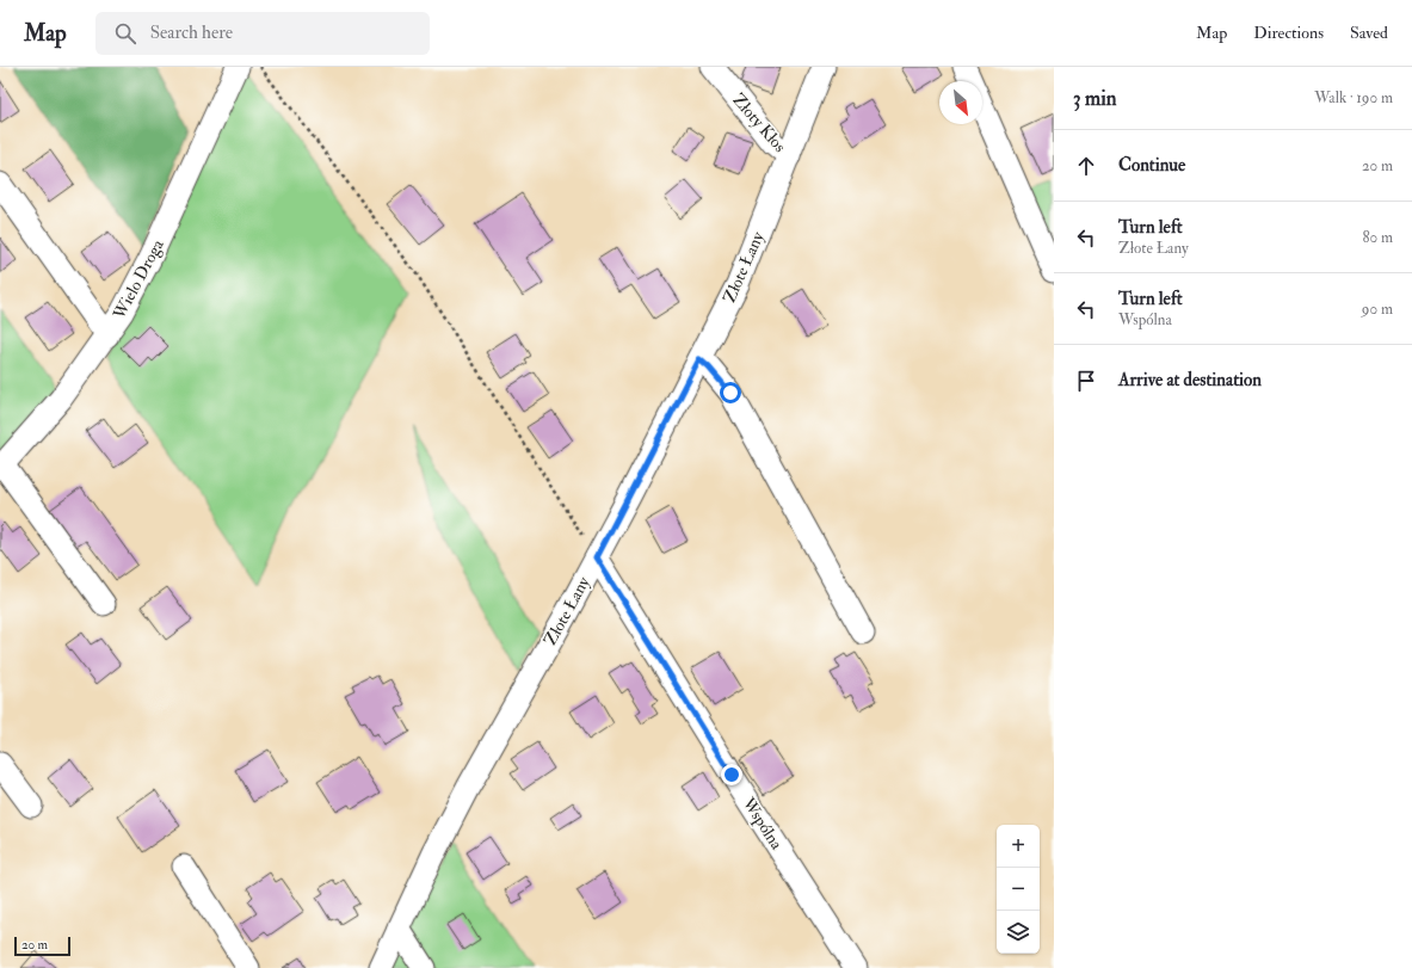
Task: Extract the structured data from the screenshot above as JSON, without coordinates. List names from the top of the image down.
{
  "streets": {
    "street": [
      "Złoty Kłos",
      "Złote Łany",
      "Wielo Droga",
      "Wspólna"
    ]
  },
  "crossings": [
    ["Złoty Kłos", "Złote Łany"],
    ["Złote Łany", "Wspólna"]
  ],
  "scale_bar": "20 m",
  "north": "bottom right",
  "page": {
    "header": "Map",
    "search": "Search here",
    "nav": ["Map", "Directions", "Saved"],
    "heading": ["3 min", "Walk · 190 m"],
    "list": [
      ["Continue", "20 m"],
      ["Turn left", "Złote Łany", "80 m"],
      ["Turn left", "Wspólna", "90 m"],
      "Arrive at destination"
    ],
    "map_buttons": ["+", "−"],
    "scale": "20 m"
  }
}
